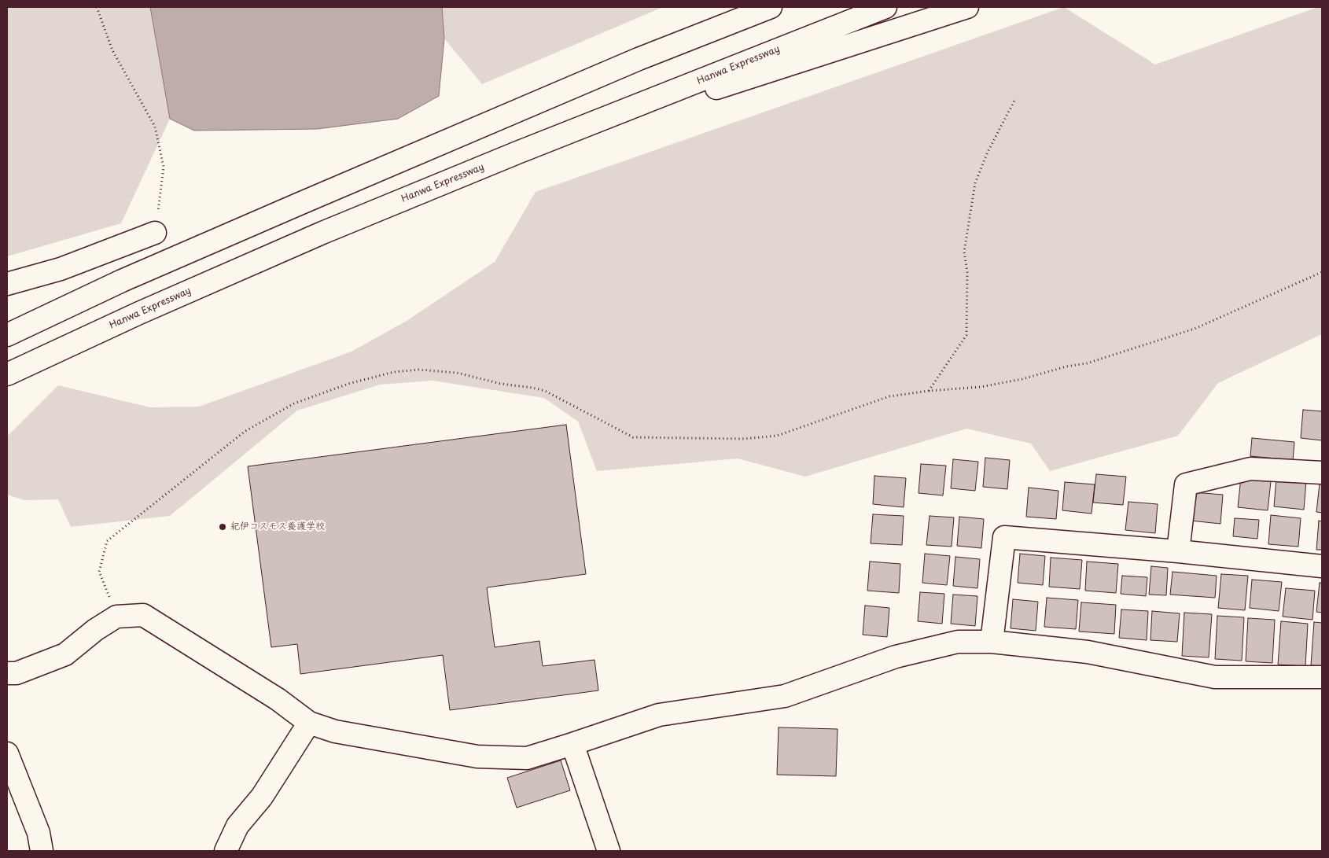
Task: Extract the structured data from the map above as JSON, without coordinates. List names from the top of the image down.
{
  "streets": {
    "main road": ["Hanwa Expressway"]
  },
  "places": ["紀伊コスモス養護学校"]
}
